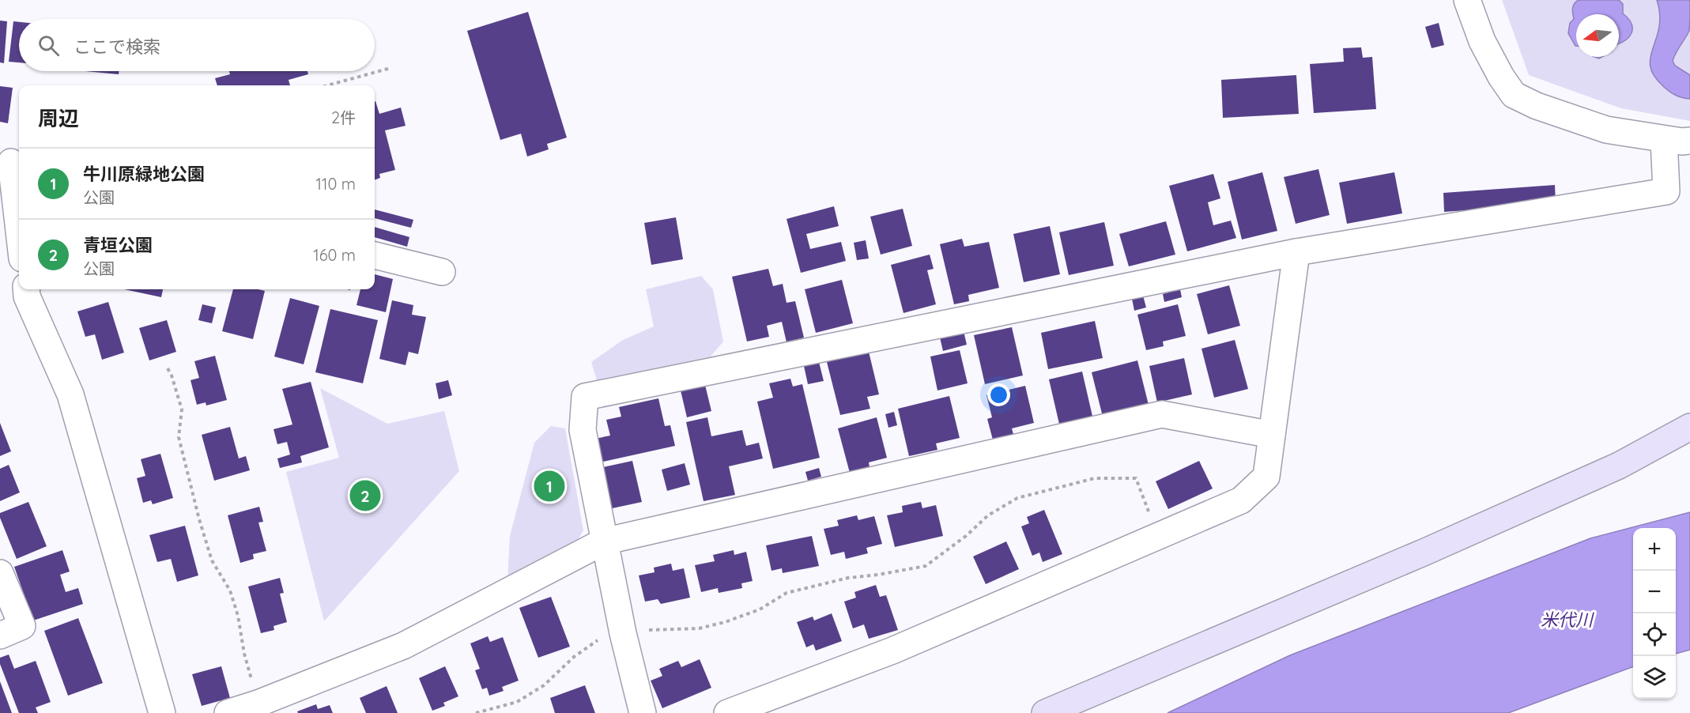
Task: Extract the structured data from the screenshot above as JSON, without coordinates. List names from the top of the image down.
{
  "water": ["米代川"],
  "north": "left",
  "page": {
    "search": "ここで検索",
    "heading": ["周辺", "2件"],
    "list": [
      {
        "mark": "1",
        "name": "牛川原緑地公園",
        "note": "公園",
        "value": "110 m"
      },
      {
        "mark": "2",
        "name": "青垣公園",
        "note": "公園",
        "value": "160 m"
      }
    ],
    "pins": ["1", "2"],
    "map_buttons": ["+", "−"]
  }
}
